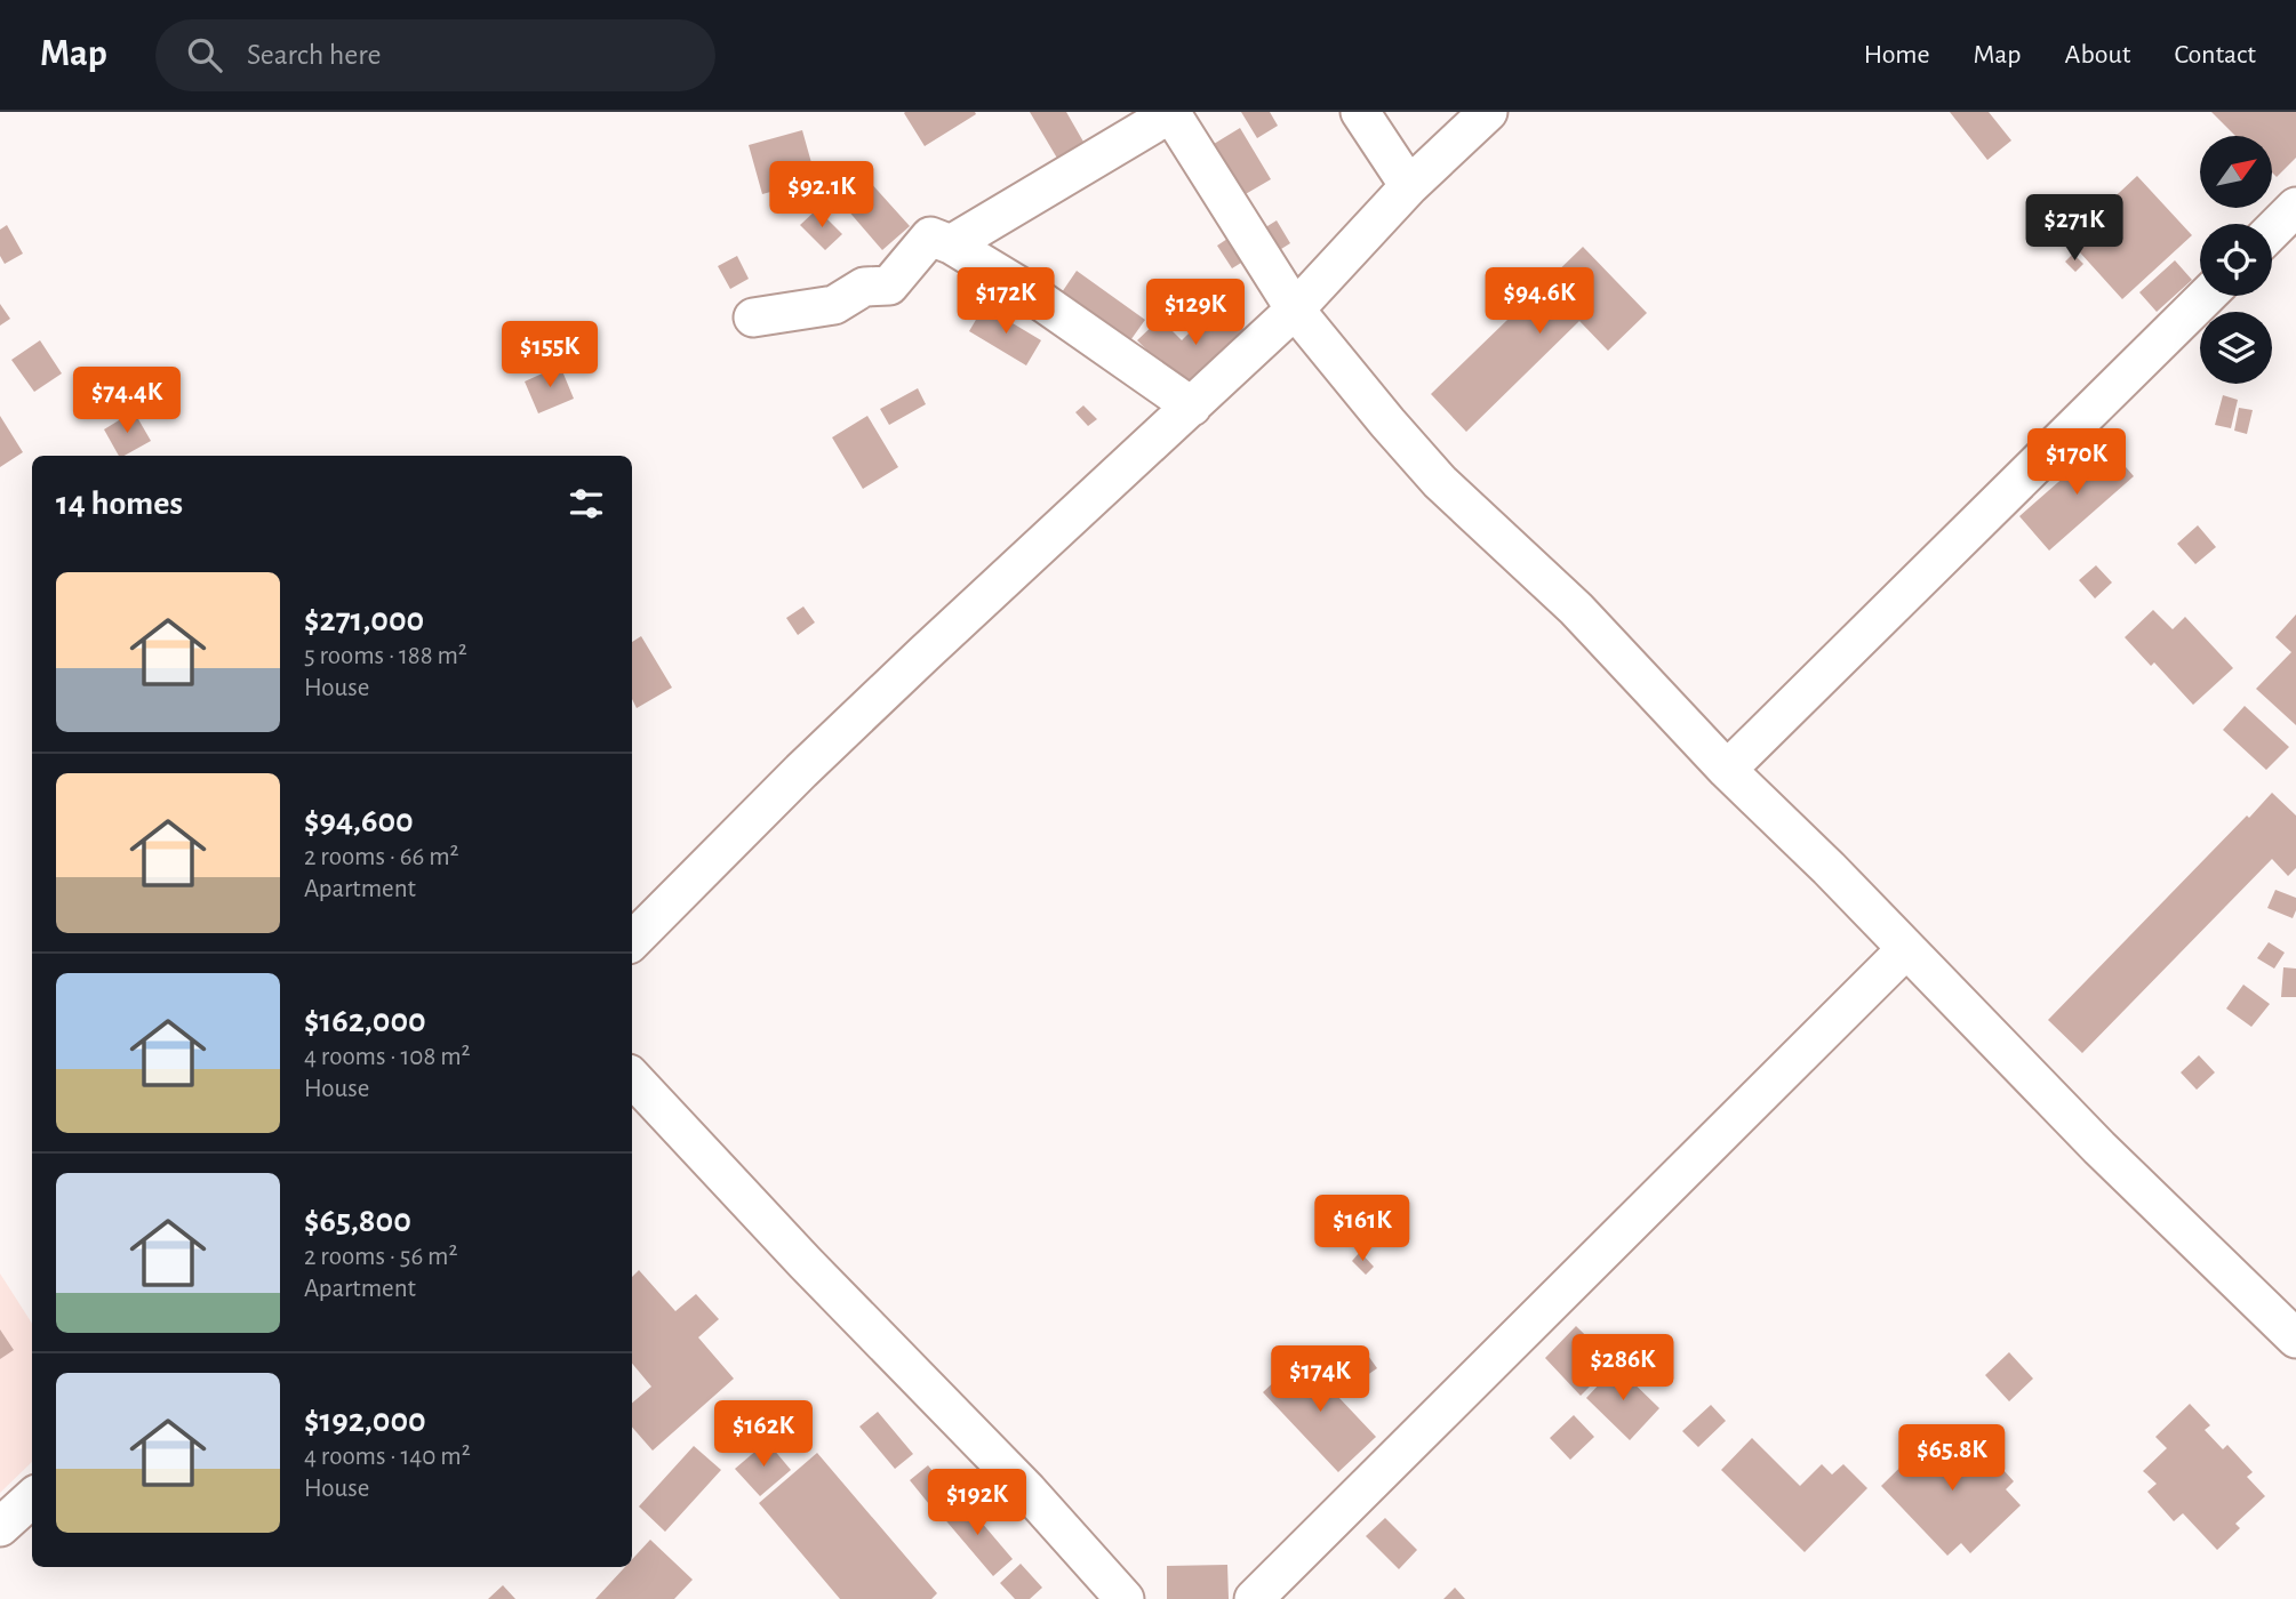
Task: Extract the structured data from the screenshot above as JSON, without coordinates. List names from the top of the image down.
{
  "north": "top right",
  "page": {
    "header": "Map",
    "search": "Search here",
    "nav": [
      "Home",
      "Map",
      "About",
      "Contact"
    ],
    "price": [
      "$92.1K",
      "$271K",
      "$172K",
      "$94.6K",
      "$129K",
      "$155K",
      "$74.4K",
      "$170K",
      "$161K",
      "$286K",
      "$174K",
      "$162K",
      "$65.8K",
      "$192K"
    ],
    "heading": "14 homes",
    "list": [
      {
        "name": "$271,000",
        "note": "5 rooms · 188 m² · House"
      },
      {
        "name": "$94,600",
        "note": "2 rooms · 66 m² · Apartment"
      },
      {
        "name": "$162,000",
        "note": "4 rooms · 108 m² · House"
      },
      {
        "name": "$65,800",
        "note": "2 rooms · 56 m² · Apartment"
      },
      {
        "name": "$192,000",
        "note": "4 rooms · 140 m² · House"
      }
    ]
  }
}
